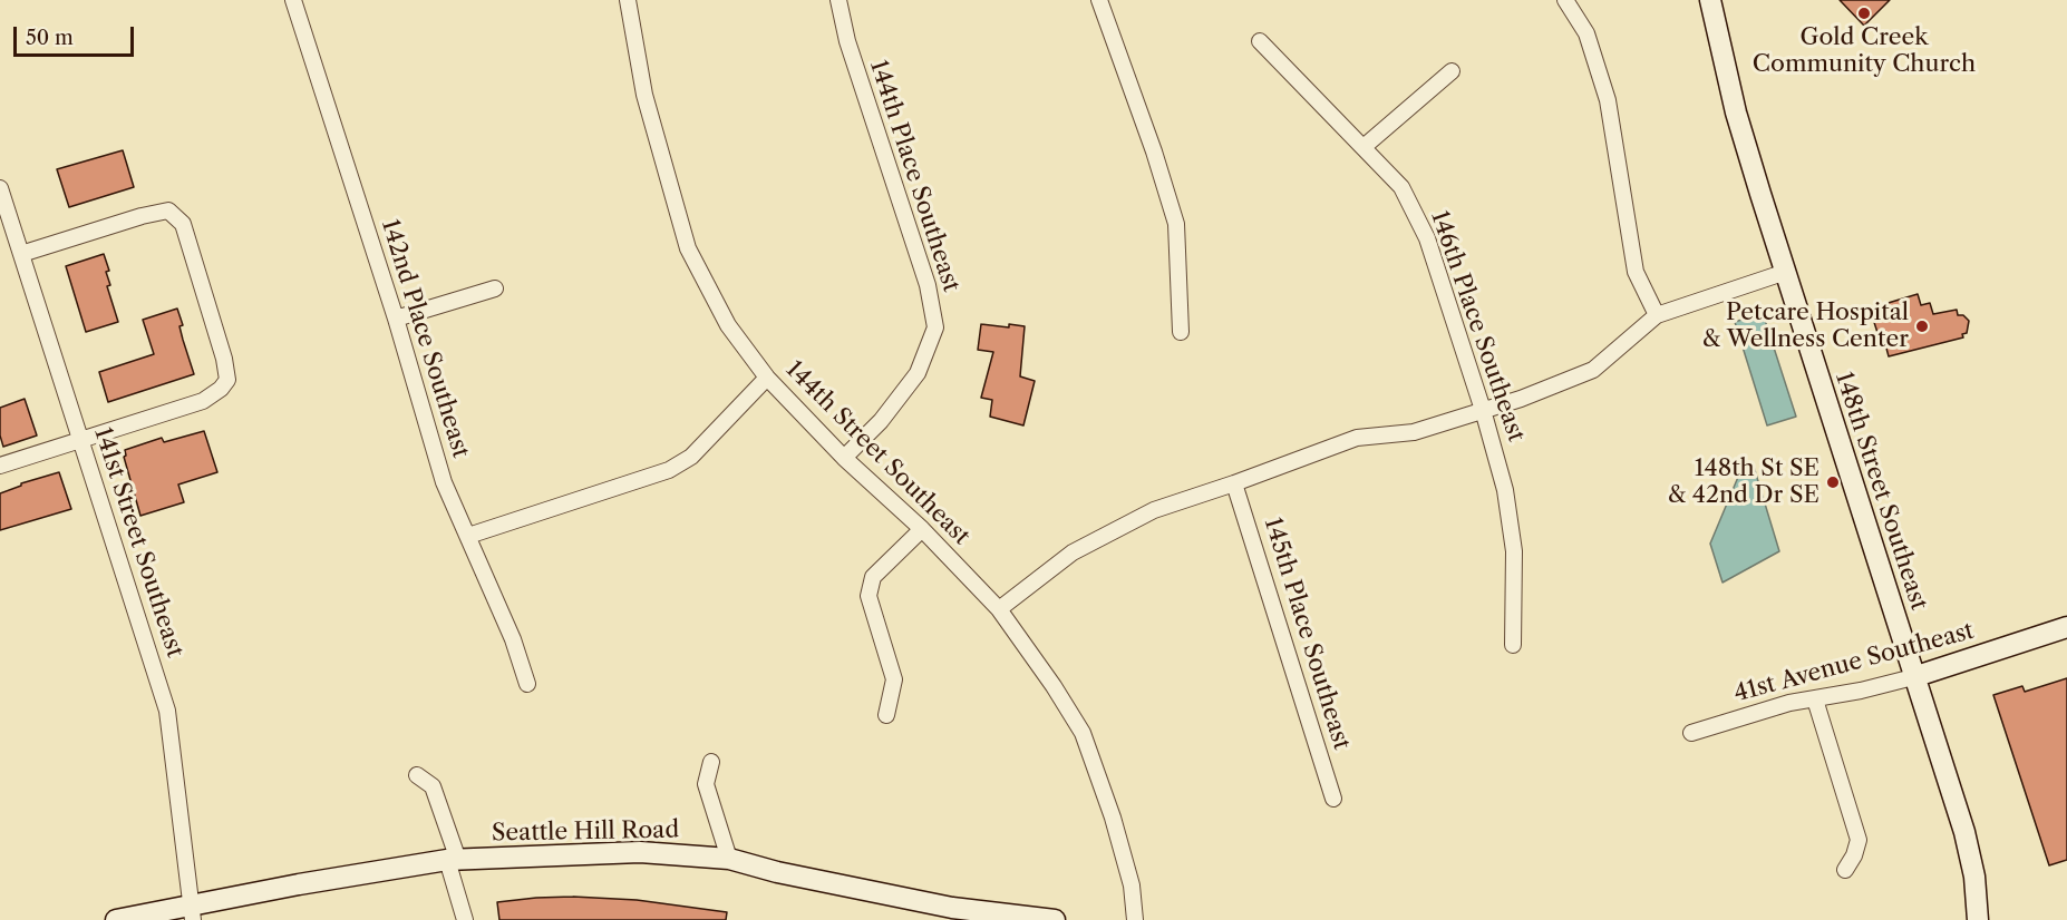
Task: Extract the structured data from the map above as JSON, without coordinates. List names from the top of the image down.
{
  "streets": {
    "street": [
      "144th Place Southeast",
      "146th Place Southeast",
      "142nd Place Southeast",
      "144th Street Southeast",
      "148th Street Southeast",
      "141st Street Southeast",
      "145th Place Southeast",
      "41st Avenue Southeast",
      "Seattle Hill Road"
    ]
  },
  "crossings": [
    ["144th Place Southeast", "144th Street Southeast"],
    ["148th Street Southeast", "41st Avenue Southeast"],
    ["141st Street Southeast", "Seattle Hill Road"]
  ],
  "places": ["Gold Creek Community Church", "Petcare Hospital & Wellness Center", "148th St SE & 42nd Dr SE"],
  "scale_bar": "50 m"
}
